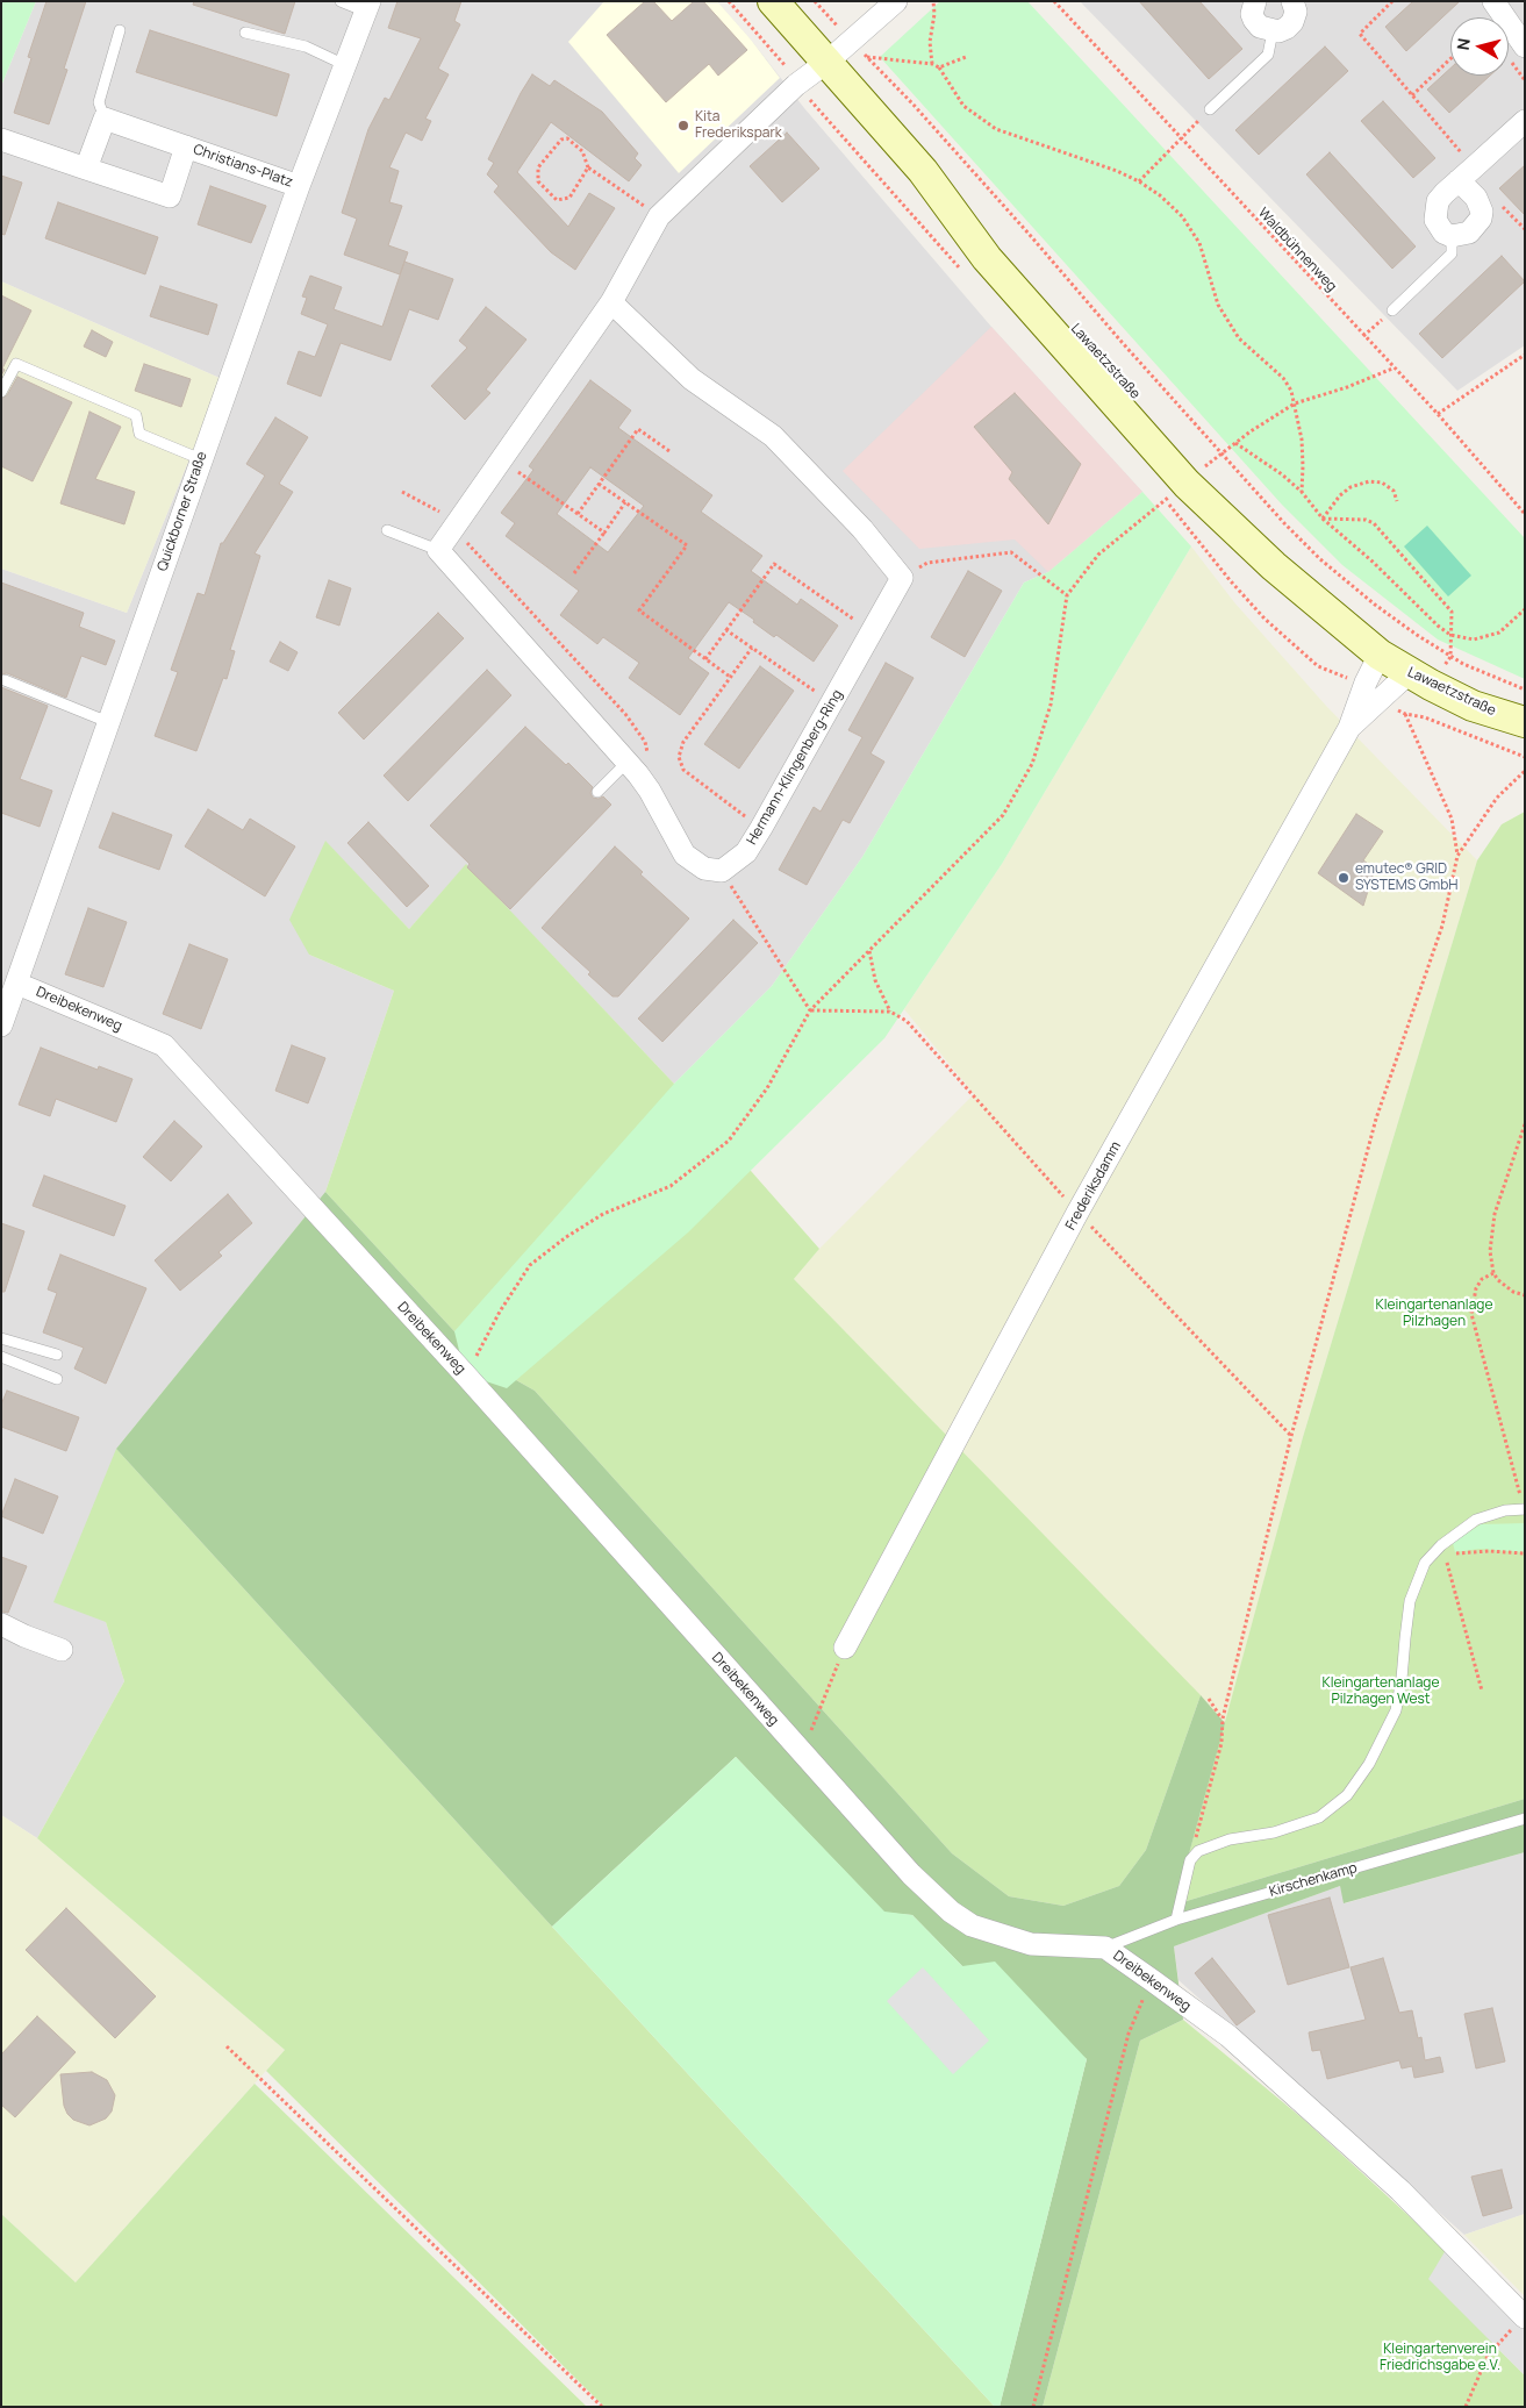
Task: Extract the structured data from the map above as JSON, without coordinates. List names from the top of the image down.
{
  "streets": {
    "street": [
      "Christians-Platz",
      "Lawaetzstraße",
      "Quickborner Straße",
      "Hermann-Klingenberg-Ring",
      "Dreibekenweg",
      "Frederiksdamm"
    ],
    "lane": ["Kirschenkamp"],
    "path": ["Waldbühnenweg"]
  },
  "crossings": [
    ["Christians-Platz", "Quickborner Straße"],
    ["Lawaetzstraße", "Frederiksdamm"],
    ["Quickborner Straße", "Dreibekenweg"],
    ["Dreibekenweg", "Kirschenkamp"]
  ],
  "parks": ["Kleingartenanlage Pilzhagen", "Kleingartenanlage Pilzhagen West", "Kleingartenverein Friedrichsgabe e.V."],
  "places": ["Kita Frederikspark", "emutec® GRID SYSTEMS GmbH"],
  "north": "left"
}
